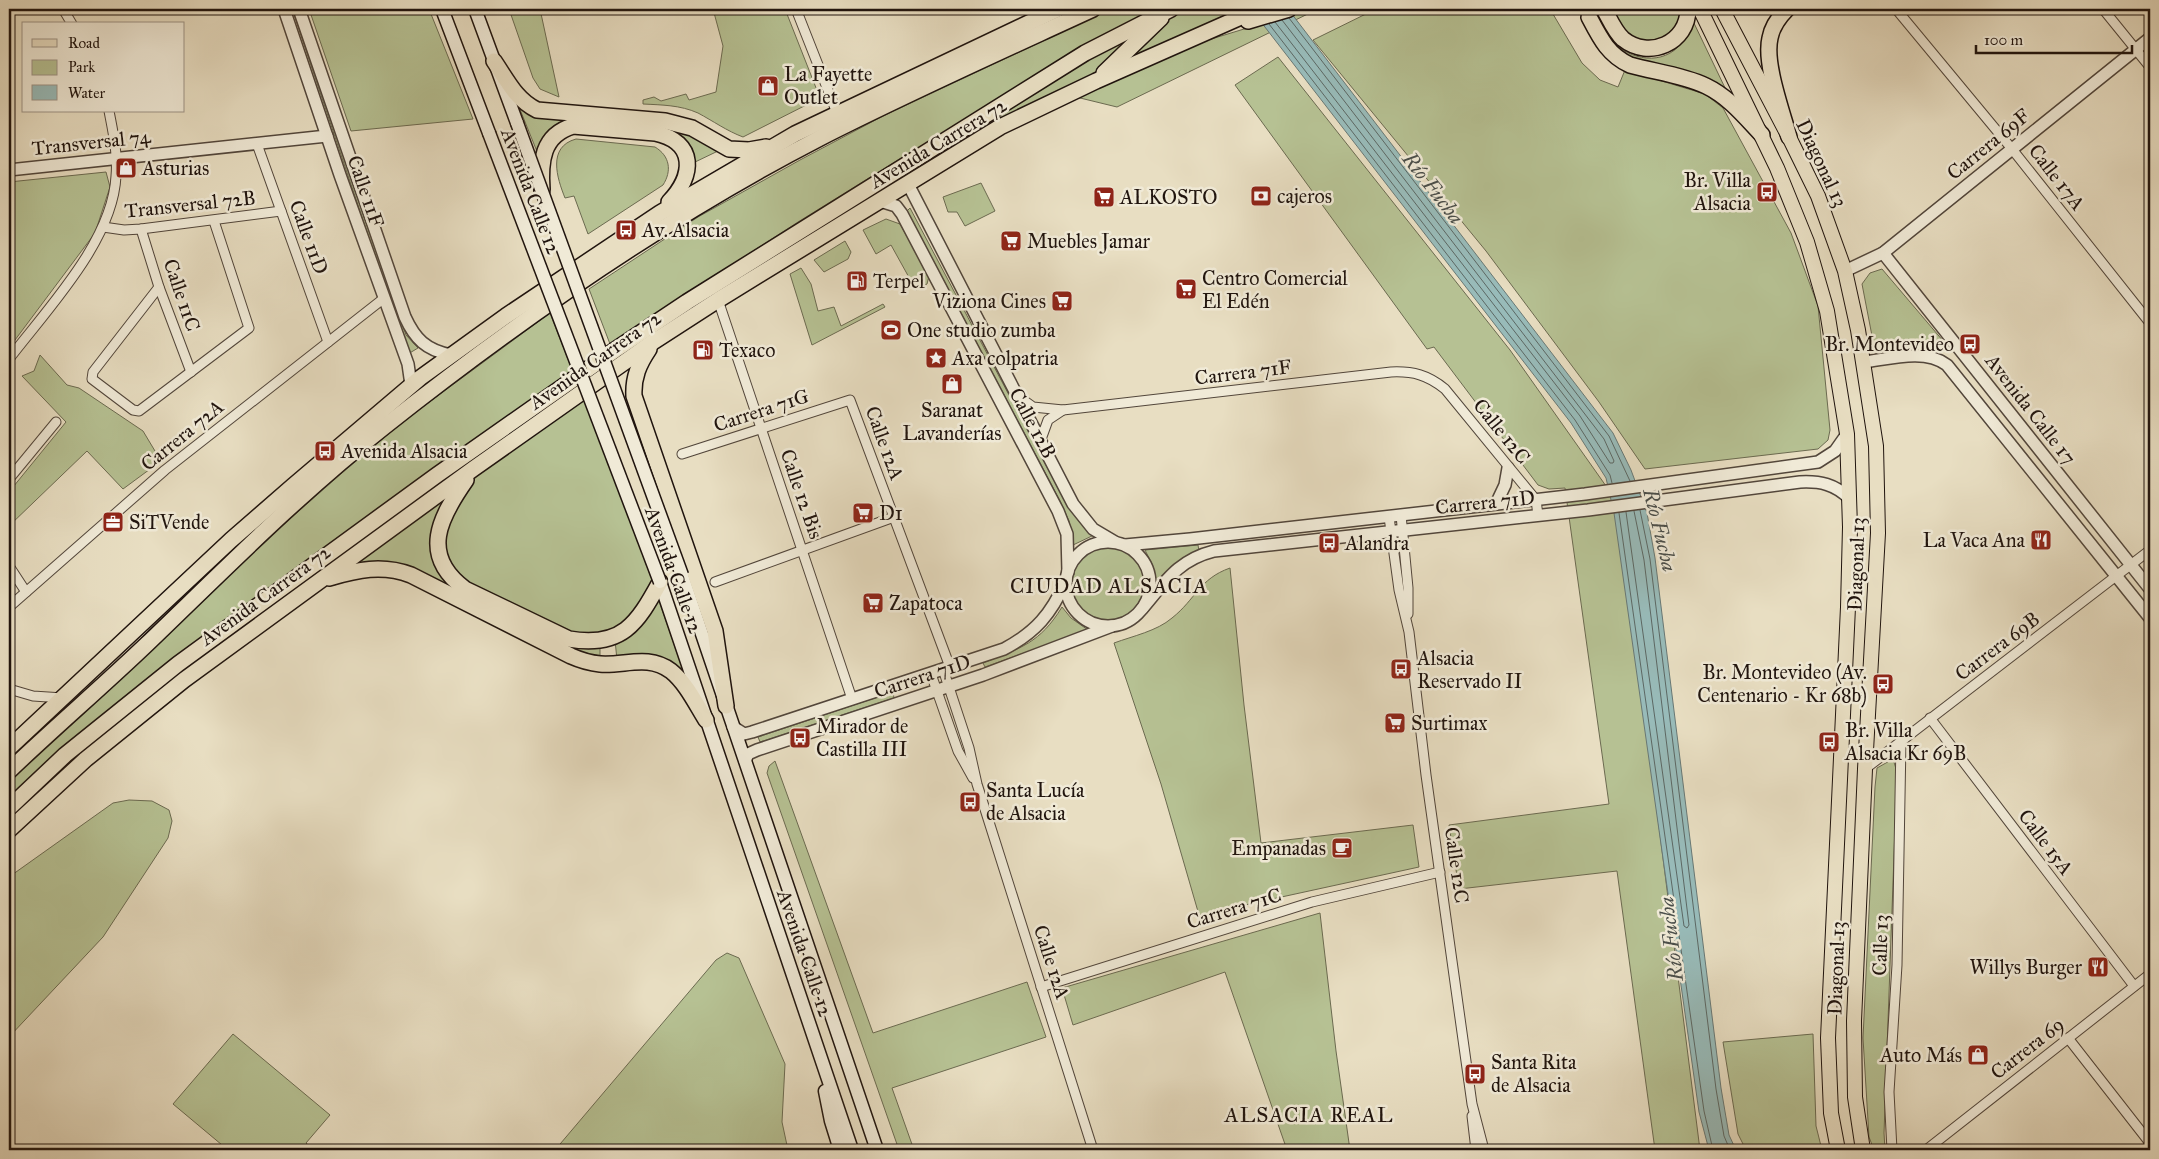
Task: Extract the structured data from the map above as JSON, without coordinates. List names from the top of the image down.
{
  "streets": {
    "highway": ["Avenida Carrera 72"],
    "main road": ["Diagonal 13", "Avenida Calle 12"],
    "street": [
      "Transversal 74",
      "Carrera 69F",
      "Calle 17A",
      "Calle 11F",
      "Transversal 72B",
      "Calle 11D",
      "Calle 11C",
      "Carrera 71F",
      "Avenida Calle 17",
      "Carrera 71G",
      "Calle 12B",
      "Calle 12C",
      "Carrera 72A",
      "Calle 12A",
      "Calle 12 Bis",
      "Carrera 71D",
      "Carrera 69B",
      "Calle 15A",
      "Carrera 71C",
      "Calle 13",
      "Carrera 69"
    ]
  },
  "crossings": [
    ["Transversal 74", "Calle 11F"],
    ["Transversal 74", "Calle 11D"],
    ["Avenida Carrera 72", "Calle 12B"],
    ["Avenida Carrera 72", "Calle 12 Bis"],
    ["Carrera 69F", "Diagonal 13"],
    ["Carrera 69F", "Calle 17A"],
    ["Carrera 69F", "Avenida Calle 17"],
    ["Diagonal 13", "Avenida Calle 17"],
    ["Diagonal 13", "Carrera 71D"],
    ["Diagonal 13", "Carrera 69B"],
    ["Calle 11F", "Carrera 72A"],
    ["Avenida Calle 12", "Carrera 71D"],
    ["Transversal 72B", "Calle 11D"],
    ["Transversal 72B", "Calle 11C"],
    ["Calle 11D", "Carrera 72A"],
    ["Carrera 71F", "Calle 12B"],
    ["Carrera 71F", "Calle 12C"],
    ["Avenida Calle 17", "Carrera 69B"],
    ["Carrera 71G", "Calle 12A"],
    ["Carrera 71G", "Calle 12 Bis"],
    ["Calle 12B", "Carrera 71D"],
    ["Calle 12C", "Carrera 71D"],
    ["Calle 12C", "Carrera 71C"],
    ["Calle 12A", "Carrera 71D"],
    ["Calle 12A", "Carrera 71C"],
    ["Calle 12 Bis", "Carrera 71D"],
    ["Carrera 69B", "Calle 15A"],
    ["Carrera 69B", "Calle 13"],
    ["Calle 15A", "Carrera 69"]
  ],
  "districts": ["CIUDAD ALSACIA", "ALSACIA REAL"],
  "water": ["Río Fucha"],
  "places": {
    "shop": [
      "La Fayette Outlet",
      "Asturias",
      "Saranat Lavanderías",
      "Auto Más"
    ],
    "bus stop": [
      "Br. Villa Alsacia",
      "Av. Alsacia",
      "Br. Montevideo",
      "Avenida Alsacia",
      "Alandra",
      "Alsacia Reservado II",
      "Br. Montevideo (Av. Centenario - Kr 68b)",
      "Mirador de Castilla III",
      "Br. Villa Alsacia Kr 69B",
      "Santa Lucía de Alsacia",
      "Santa Rita de Alsacia"
    ],
    "bank": ["cajeros"],
    "supermarket": [
      "ALKOSTO",
      "Muebles Jamar",
      "Centro Comercial El Edén",
      "Viziona Cines",
      "D1",
      "Zapatoca",
      "Surtimax"
    ],
    "fuel station": ["Terpel", "Texaco"],
    "sports": ["One studio zumba"],
    "place": ["Axa colpatria"],
    "office": ["SiTVende"],
    "restaurant": ["La Vaca Ana", "Willys Burger"],
    "cafe": ["Empanadas"]
  },
  "legend": ["Road", "Park", "Water"],
  "scale_bar": "100 m"
}
